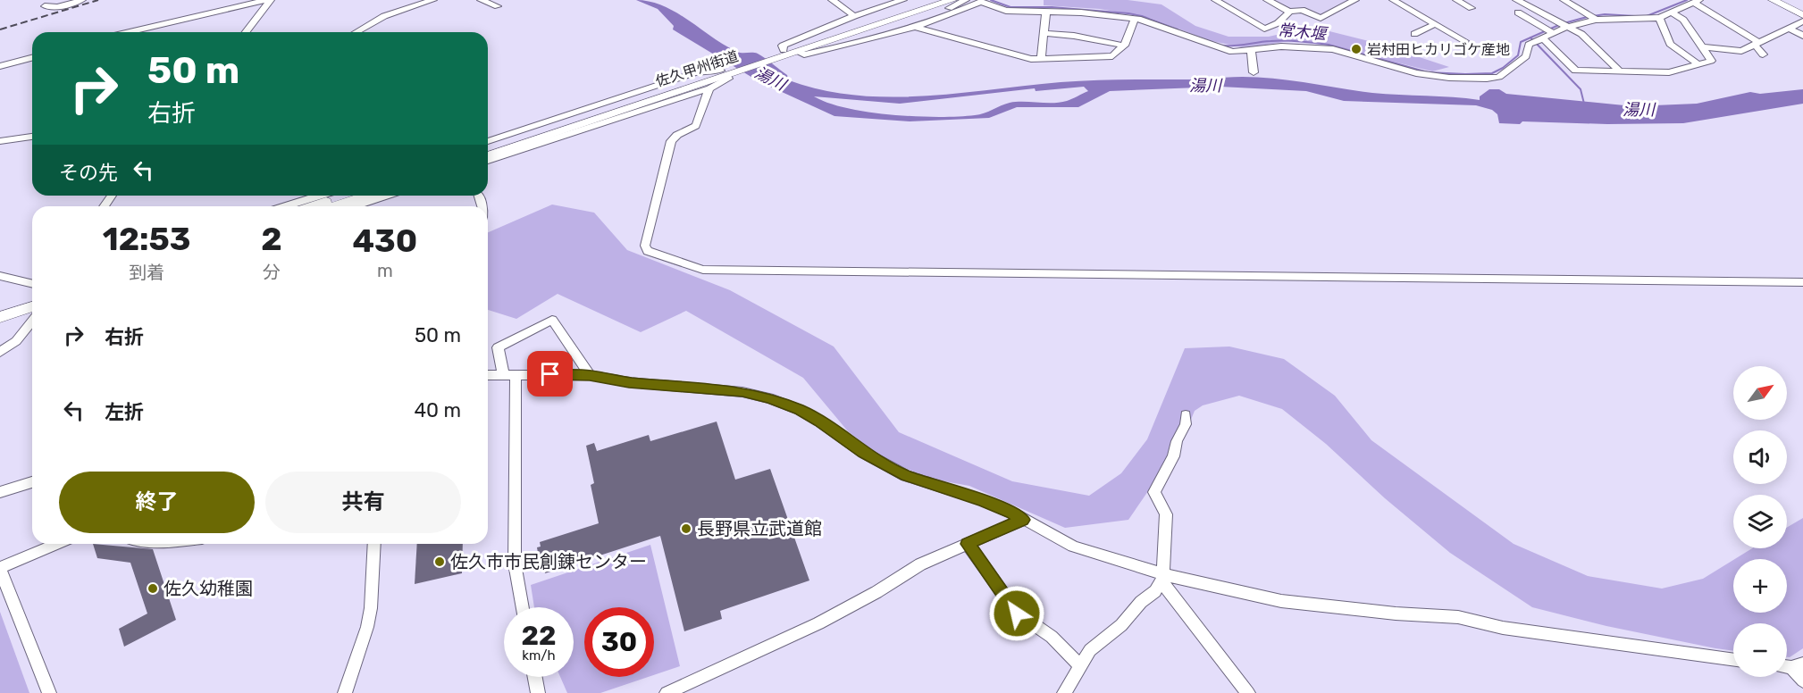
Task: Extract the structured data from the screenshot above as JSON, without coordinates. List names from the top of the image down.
{
  "streets": {
    "main road": ["佐久甲州街道"]
  },
  "water": ["常木堰", "湯川"],
  "places": [
    "岩村田ヒカリゴケ産地",
    "長野県立武道館",
    "佐久市市民創錬センター",
    "佐久幼稚園"
  ],
  "north": "top right",
  "page": {
    "turn": ["50 m", "右折"],
    "then": "その先",
    "eta": [
      "12:53",
      "到着",
      "2",
      "分",
      "430",
      "m"
    ],
    "list": [
      {
        "name": "右折",
        "value": "50 m"
      },
      {
        "name": "左折",
        "value": "40 m"
      }
    ],
    "map_buttons": ["+", "−"],
    "buttons": ["終了", "共有"],
    "speed": "22 km/h",
    "limit": "30"
  }
}
